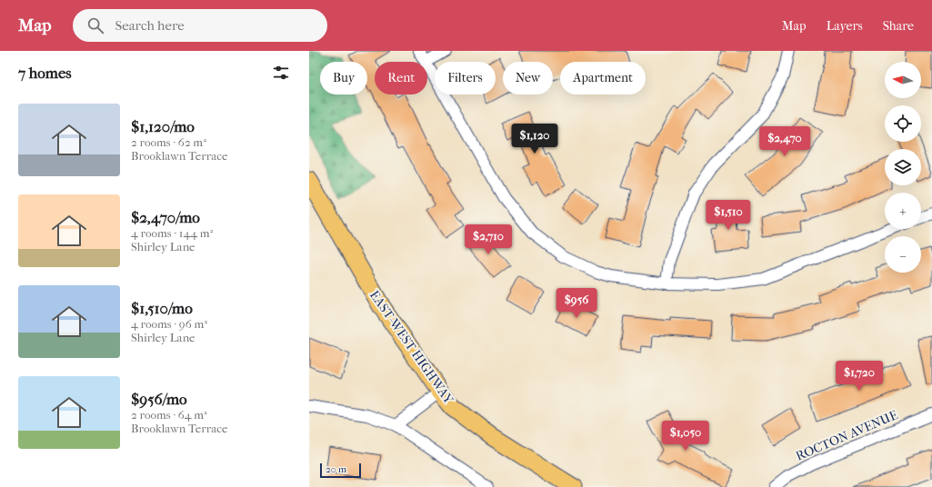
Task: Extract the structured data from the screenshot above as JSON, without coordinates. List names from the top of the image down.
{
  "streets": {
    "main road": ["EAST-WEST HIGHWAY"],
    "street": ["ROCTON AVENUE"]
  },
  "scale_bar": "20 m",
  "north": "left",
  "page": {
    "header": "Map",
    "search": "Search here",
    "nav": ["Map", "Layers", "Share"],
    "heading": "7 homes",
    "map_buttons": ["+", "−"],
    "chip": [
      "Buy",
      "Rent",
      "Filters",
      "New",
      "Apartment"
    ],
    "list": [
      {
        "name": "$1,120/mo",
        "note": "2 rooms · 62 m² · Brooklawn Terrace"
      },
      {
        "name": "$2,470/mo",
        "note": "4 rooms · 144 m² · Shirley Lane"
      },
      {
        "name": "$1,510/mo",
        "note": "4 rooms · 96 m² · Shirley Lane"
      },
      {
        "name": "$956/mo",
        "note": "2 rooms · 64 m² · Brooklawn Terrace"
      }
    ],
    "price": [
      "$1,120",
      "$2,470",
      "$1,510",
      "$2,710",
      "$956",
      "$1,720",
      "$1,050"
    ],
    "scale": "20 m"
  }
}
